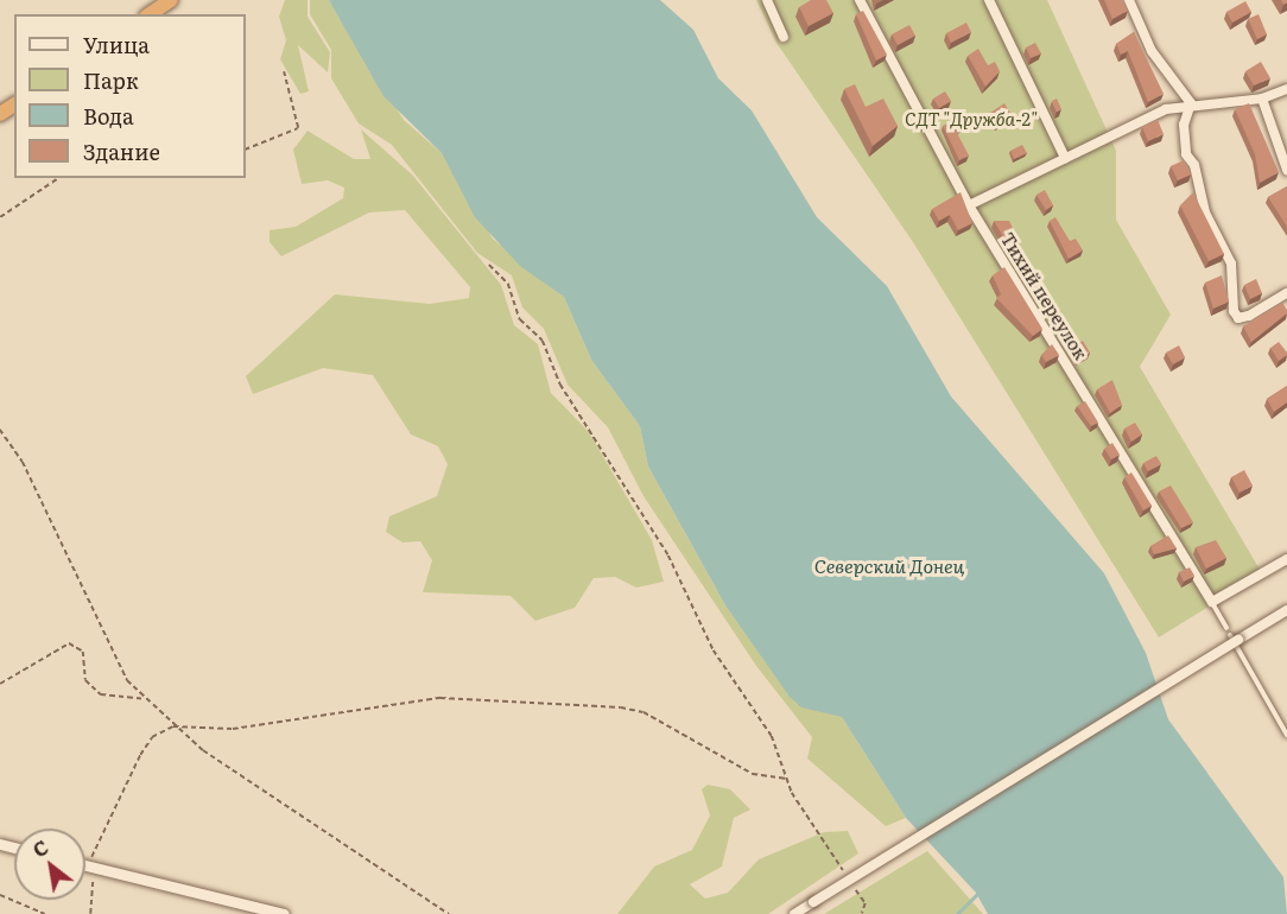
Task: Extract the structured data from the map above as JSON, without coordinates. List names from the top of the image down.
{
  "streets": {
    "street": ["Тихий переулок"]
  },
  "water": ["Северский Донец"],
  "parks": ["СДТ \"Дружба-2\""],
  "legend": [
    "Улица",
    "Парк",
    "Вода",
    "Здание"
  ],
  "north": "top left"
}
